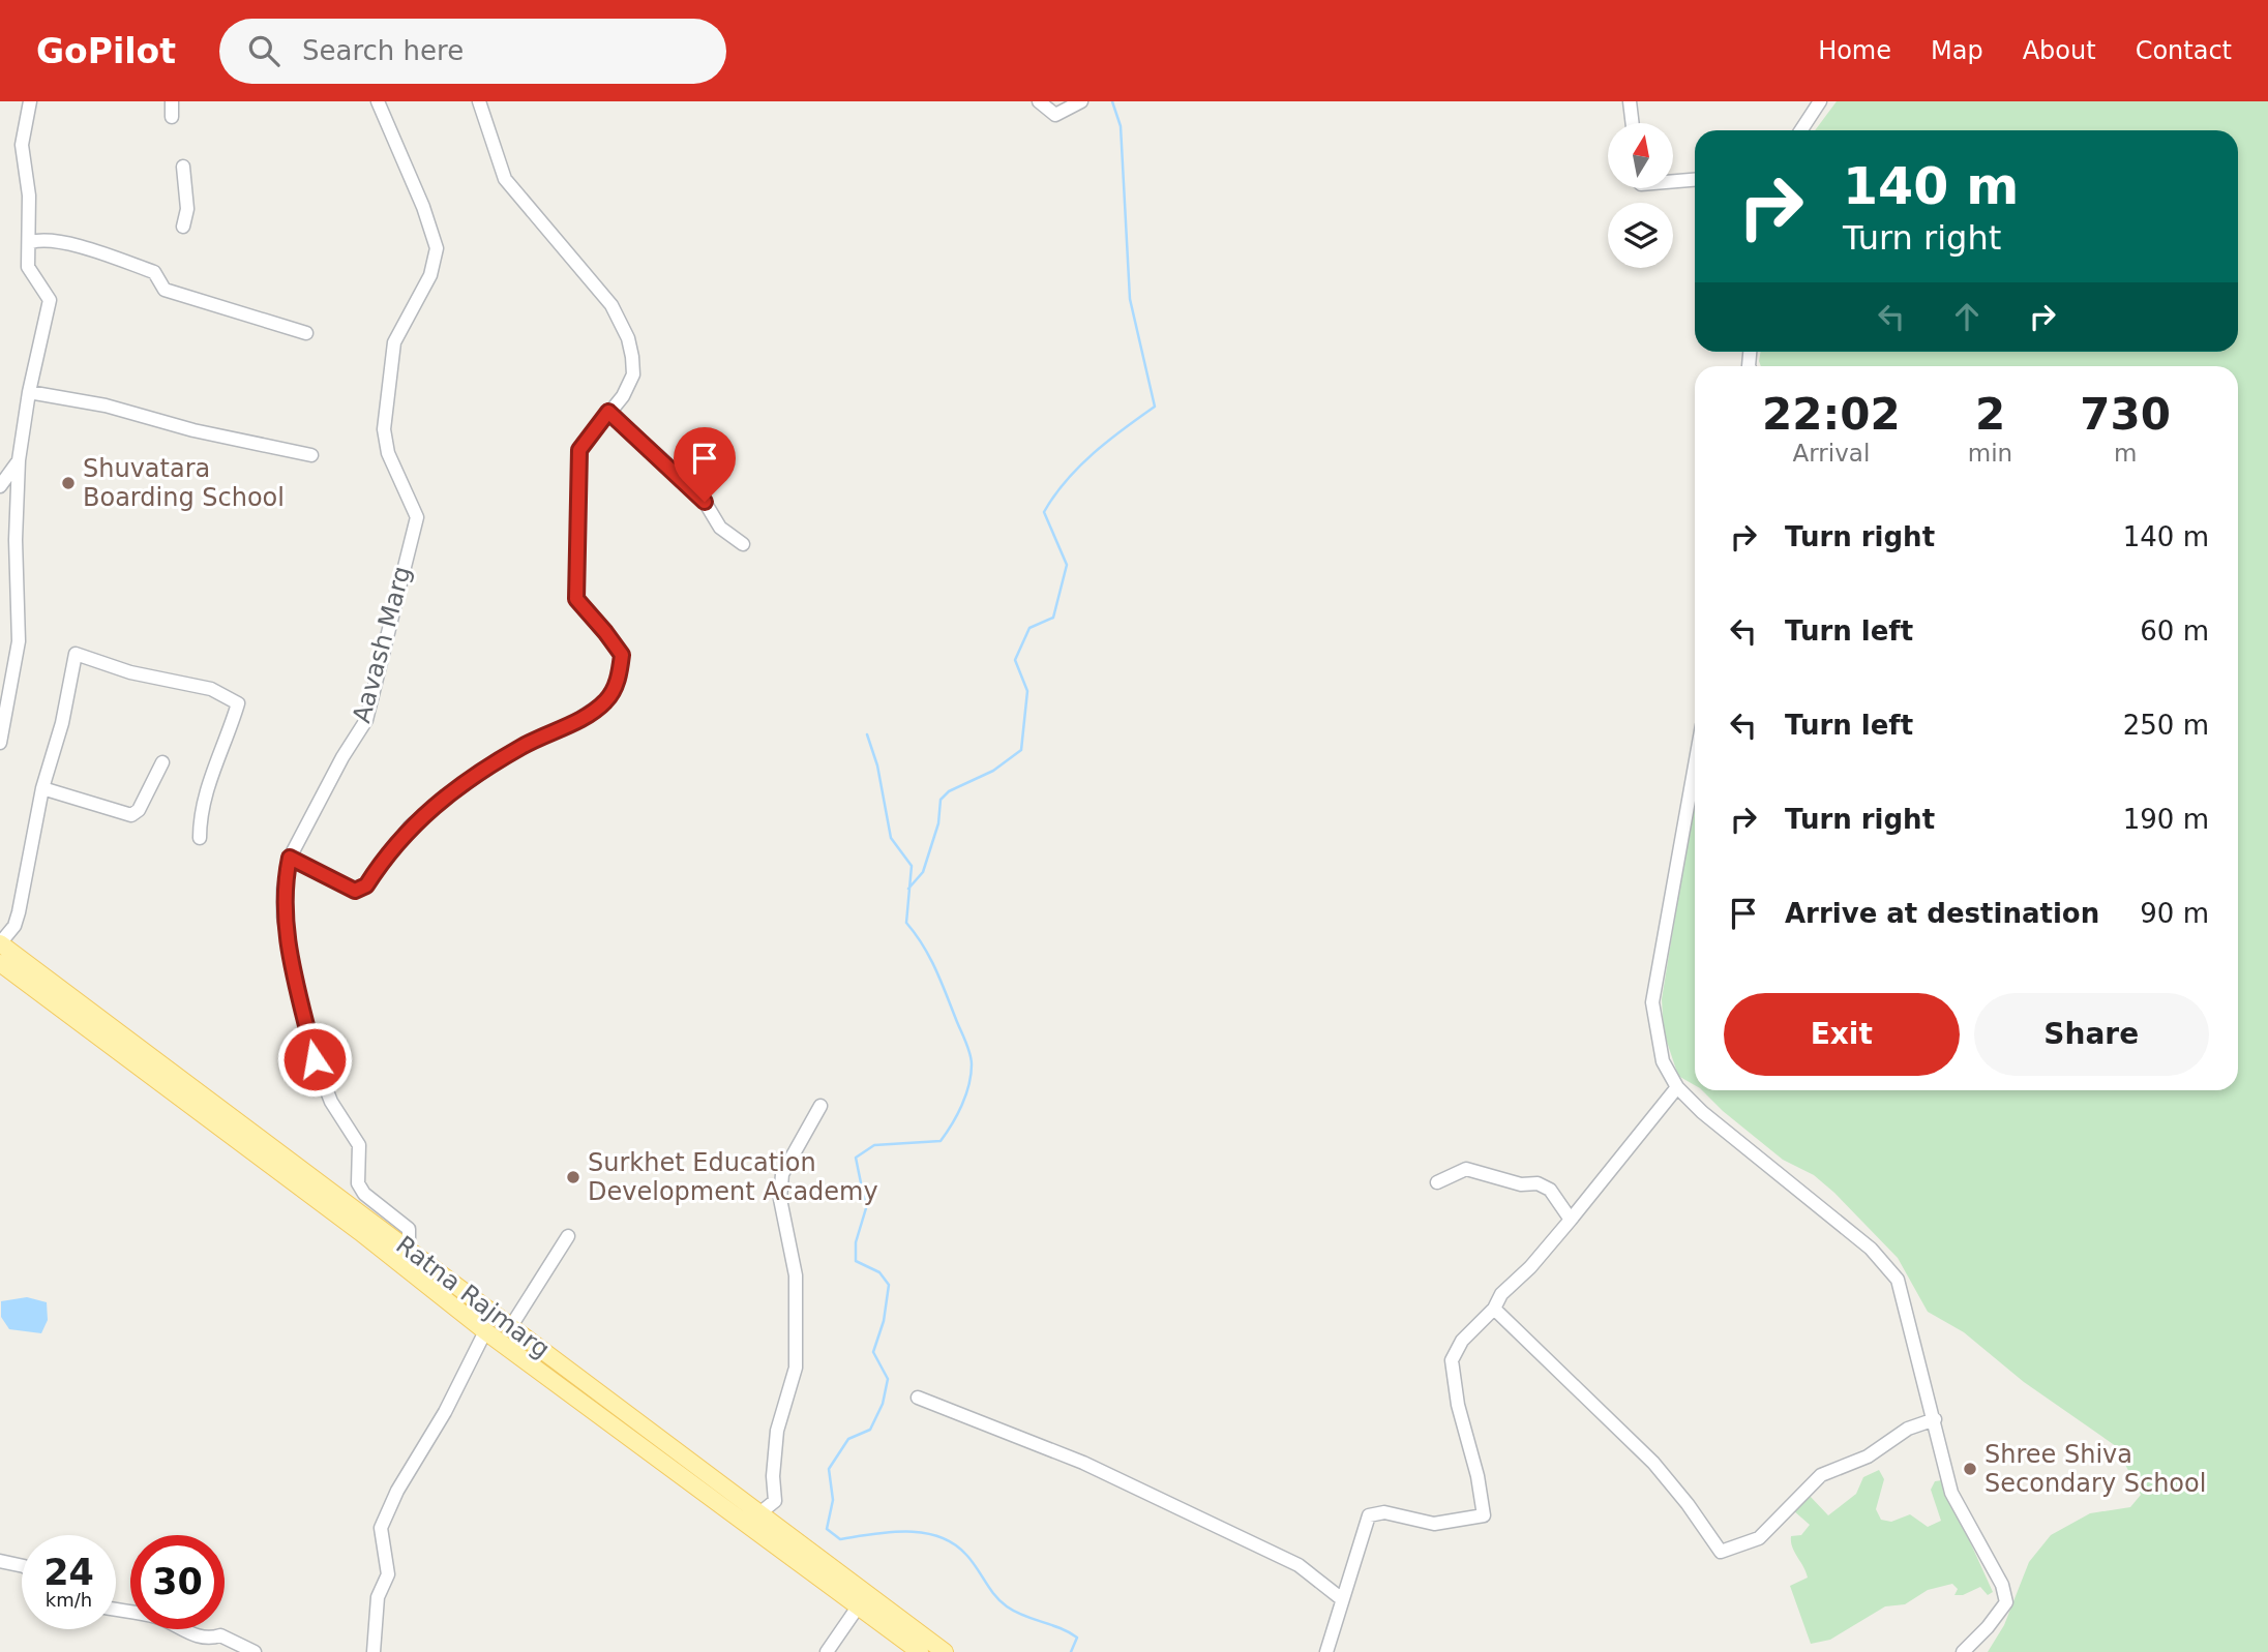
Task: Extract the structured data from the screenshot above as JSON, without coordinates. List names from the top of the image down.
{
  "streets": {
    "main road": ["Ratna Rajmarg"],
    "street": ["Aavash Marg"]
  },
  "crossings": [
    ["Aavash Marg", "Ratna Rajmarg"]
  ],
  "places": ["Shuvatara Boarding School", "Surkhet Education Development Academy", "Shree Shiva Secondary School"],
  "north": "top",
  "page": {
    "header": "GoPilot",
    "search": "Search here",
    "nav": [
      "Home",
      "Map",
      "About",
      "Contact"
    ],
    "turn": ["140 m", "Turn right"],
    "eta": [
      "22:02",
      "Arrival",
      "2",
      "min",
      "730",
      "m"
    ],
    "list": [
      {
        "name": "Turn right",
        "value": "140 m"
      },
      {
        "name": "Turn left",
        "value": "60 m"
      },
      {
        "name": "Turn left",
        "value": "250 m"
      },
      {
        "name": "Turn right",
        "value": "190 m"
      },
      {
        "name": "Arrive at destination",
        "value": "90 m"
      }
    ],
    "buttons": ["Exit", "Share"],
    "speed": "24 km/h",
    "limit": "30"
  }
}
